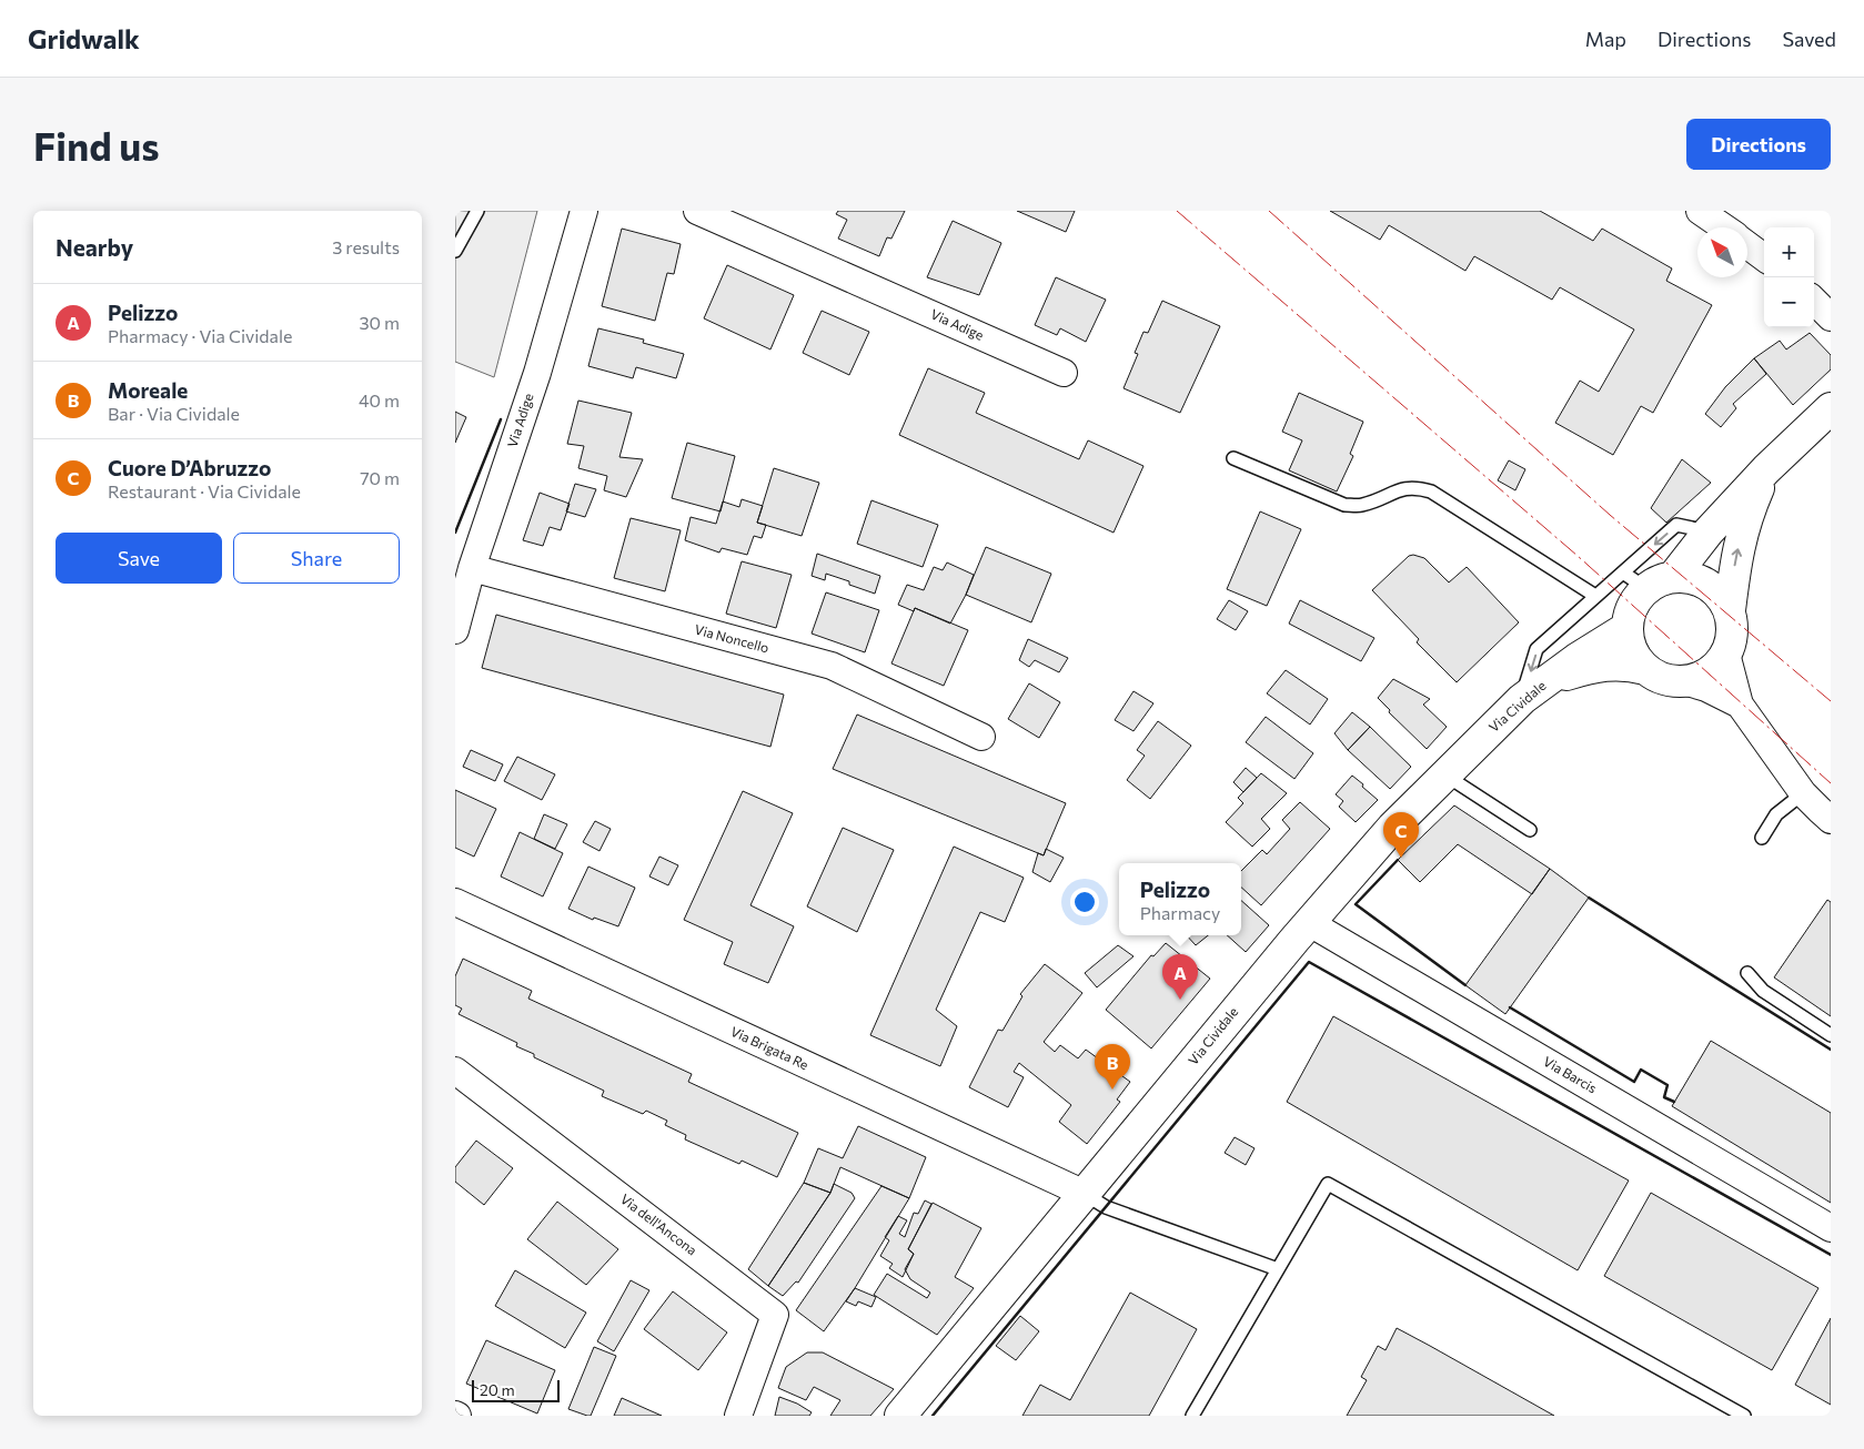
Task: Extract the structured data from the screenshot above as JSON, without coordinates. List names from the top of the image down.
{
  "streets": {
    "main road": ["Via Cividale"],
    "street": [
      "Via Adige",
      "Via Noncello",
      "Via Brigata Re",
      "Via Barcis",
      "Via dell'Ancona"
    ]
  },
  "crossings": [
    ["Via Adige", "Via Noncello"],
    ["Via Cividale", "Via Brigata Re"],
    ["Via Cividale", "Via Barcis"]
  ],
  "scale_bar": "20 m",
  "north": "top left",
  "page": {
    "header": "Gridwalk",
    "nav": ["Map", "Directions", "Saved"],
    "buttons": [
      "Directions",
      ["Save", "Share"]
    ],
    "title": "Find us",
    "heading": ["Nearby", "3 results"],
    "map_buttons": ["+", "−"],
    "list": [
      {
        "mark": "A",
        "name": "Pelizzo",
        "note": "Pharmacy · Via Cividale",
        "value": "30 m"
      },
      {
        "mark": "B",
        "name": "Moreale",
        "note": "Bar · Via Cividale",
        "value": "40 m"
      },
      {
        "mark": "C",
        "name": "Cuore D’Abruzzo",
        "note": "Restaurant · Via Cividale",
        "value": "70 m"
      }
    ],
    "pins": ["C", "A", "B"],
    "popup": ["Pelizzo", "Pharmacy"],
    "scale": "20 m"
  }
}
